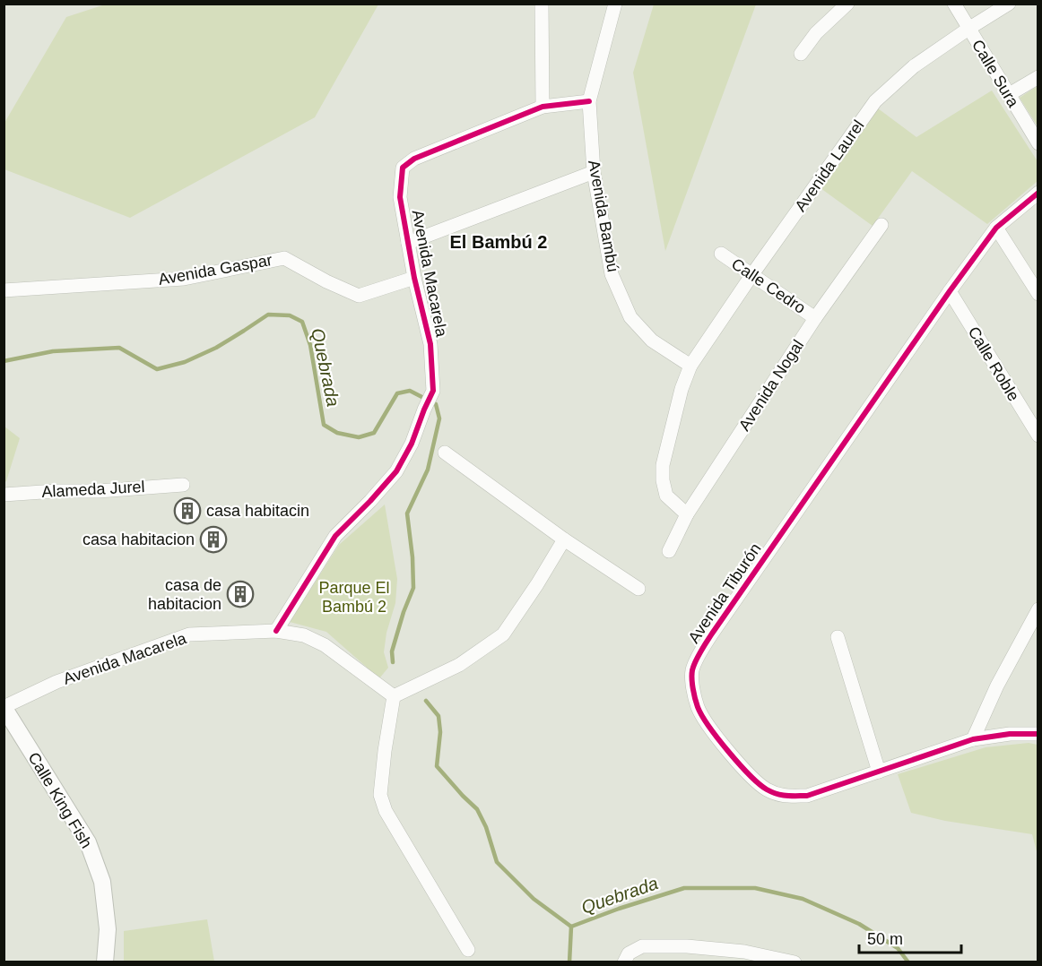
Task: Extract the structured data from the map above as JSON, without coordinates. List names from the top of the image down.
{
  "streets": {
    "street": [
      "Calle Sura",
      "Avenida Laurel",
      "Avenida Bambú",
      "Avenida Gaspar",
      "Avenida Macarela",
      "Calle Cedro",
      "Calle Roble",
      "Avenida Nogal",
      "Alameda Jurel",
      "Avenida Tiburón",
      "Calle King Fish"
    ]
  },
  "crossings": [
    ["Calle Sura", "Avenida Laurel"],
    ["Avenida Laurel", "Avenida Bambú"],
    ["Avenida Laurel", "Calle Cedro"],
    ["Avenida Bambú", "Avenida Macarela"],
    ["Avenida Gaspar", "Avenida Macarela"],
    ["Avenida Macarela", "Calle King Fish"],
    ["Calle Cedro", "Avenida Nogal"],
    ["Calle Roble", "Avenida Tiburón"]
  ],
  "districts": ["El Bambú 2"],
  "water": ["Quebrada"],
  "parks": ["Parque El Bambú 2"],
  "places": {
    "building": ["casa habitacin", "casa habitacion", "casa de habitacion"]
  },
  "scale_bar": "50 m"
}
